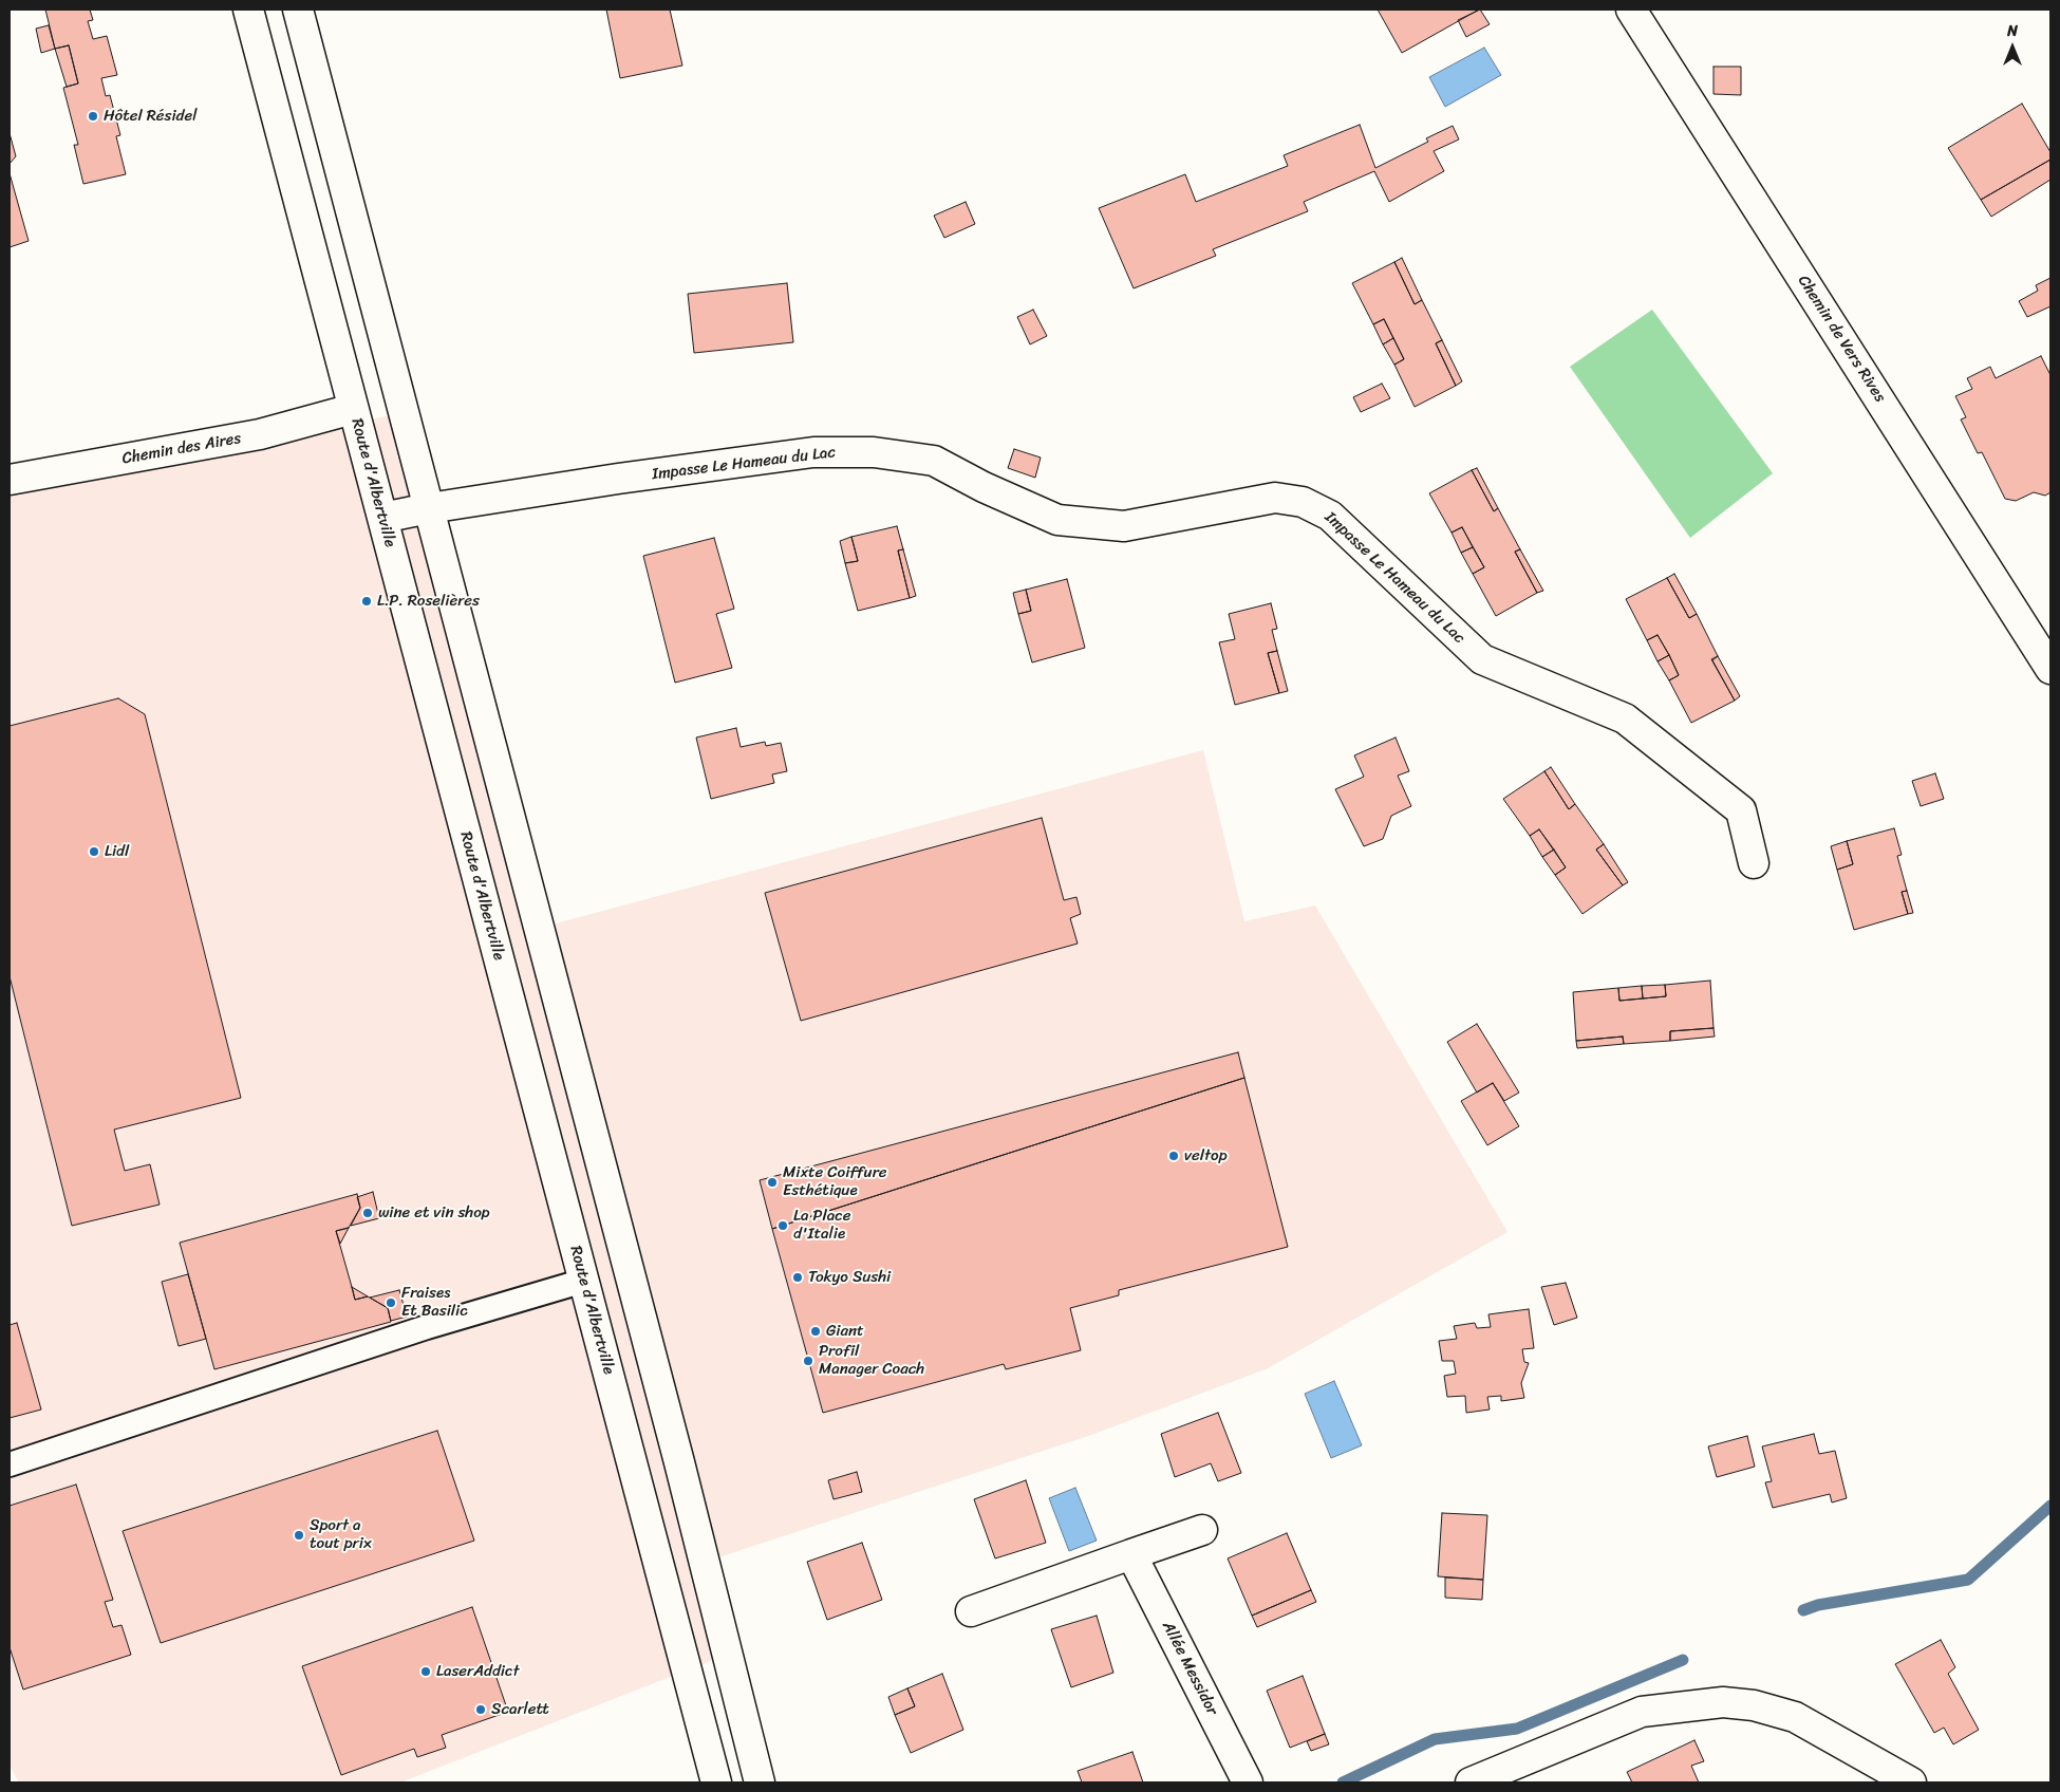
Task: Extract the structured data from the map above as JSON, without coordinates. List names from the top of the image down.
{
  "streets": {
    "main road": [
      "Chemin de Vers Rives",
      "Chemin des Aires",
      "Impasse Le Hameau du Lac",
      "Route d'Albertville",
      "Allée Messidor"
    ]
  },
  "crossings": [
    ["Chemin des Aires", "Route d'Albertville"],
    ["Impasse Le Hameau du Lac", "Route d'Albertville"]
  ],
  "places": [
    "Hôtel Résidel",
    "L.P. Roselières",
    "Lidl",
    "veltop",
    "Mixte Coiffure Esthétique",
    "wine et vin shop",
    "La Place d'Italie",
    "Tokyo Sushi",
    "Fraises Et Basilic",
    "Giant",
    "Profil Manager Coach",
    "Sport a tout prix",
    "LaserAddict",
    "Scarlett"
  ],
  "north": "top"
}
